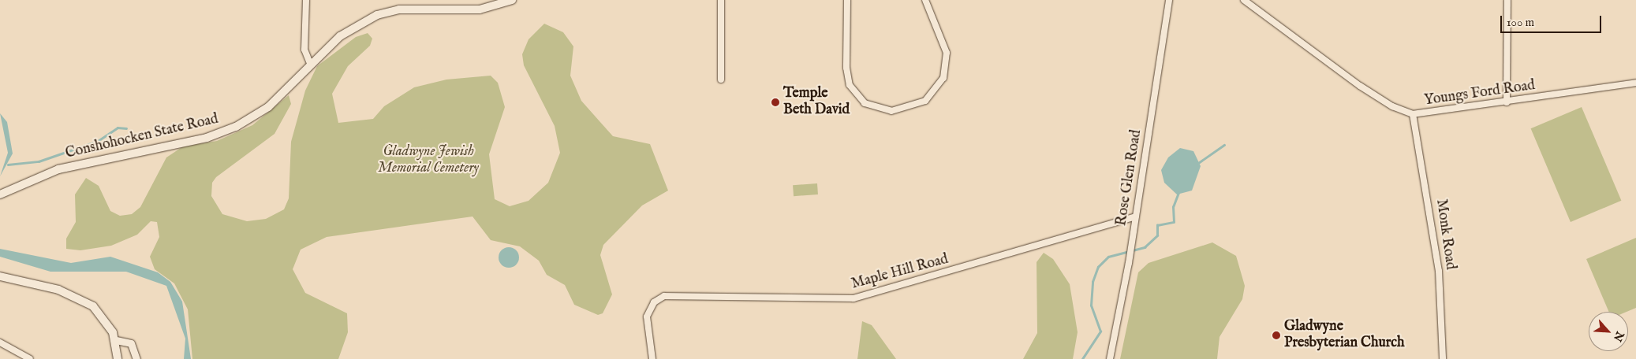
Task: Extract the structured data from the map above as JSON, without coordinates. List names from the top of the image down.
{
  "streets": {
    "main road": ["Conshohocken State Road"],
    "street": [
      "Youngs Ford Road",
      "Rose Glen Road",
      "Monk Road",
      "Maple Hill Road"
    ]
  },
  "crossings": [
    ["Youngs Ford Road", "Monk Road"],
    ["Rose Glen Road", "Maple Hill Road"]
  ],
  "parks": ["Gladwyne Jewish Memorial Cemetery"],
  "places": ["Temple Beth David", "Gladwyne Presbyterian Church"],
  "scale_bar": "100 m",
  "north": "bottom right"
}
